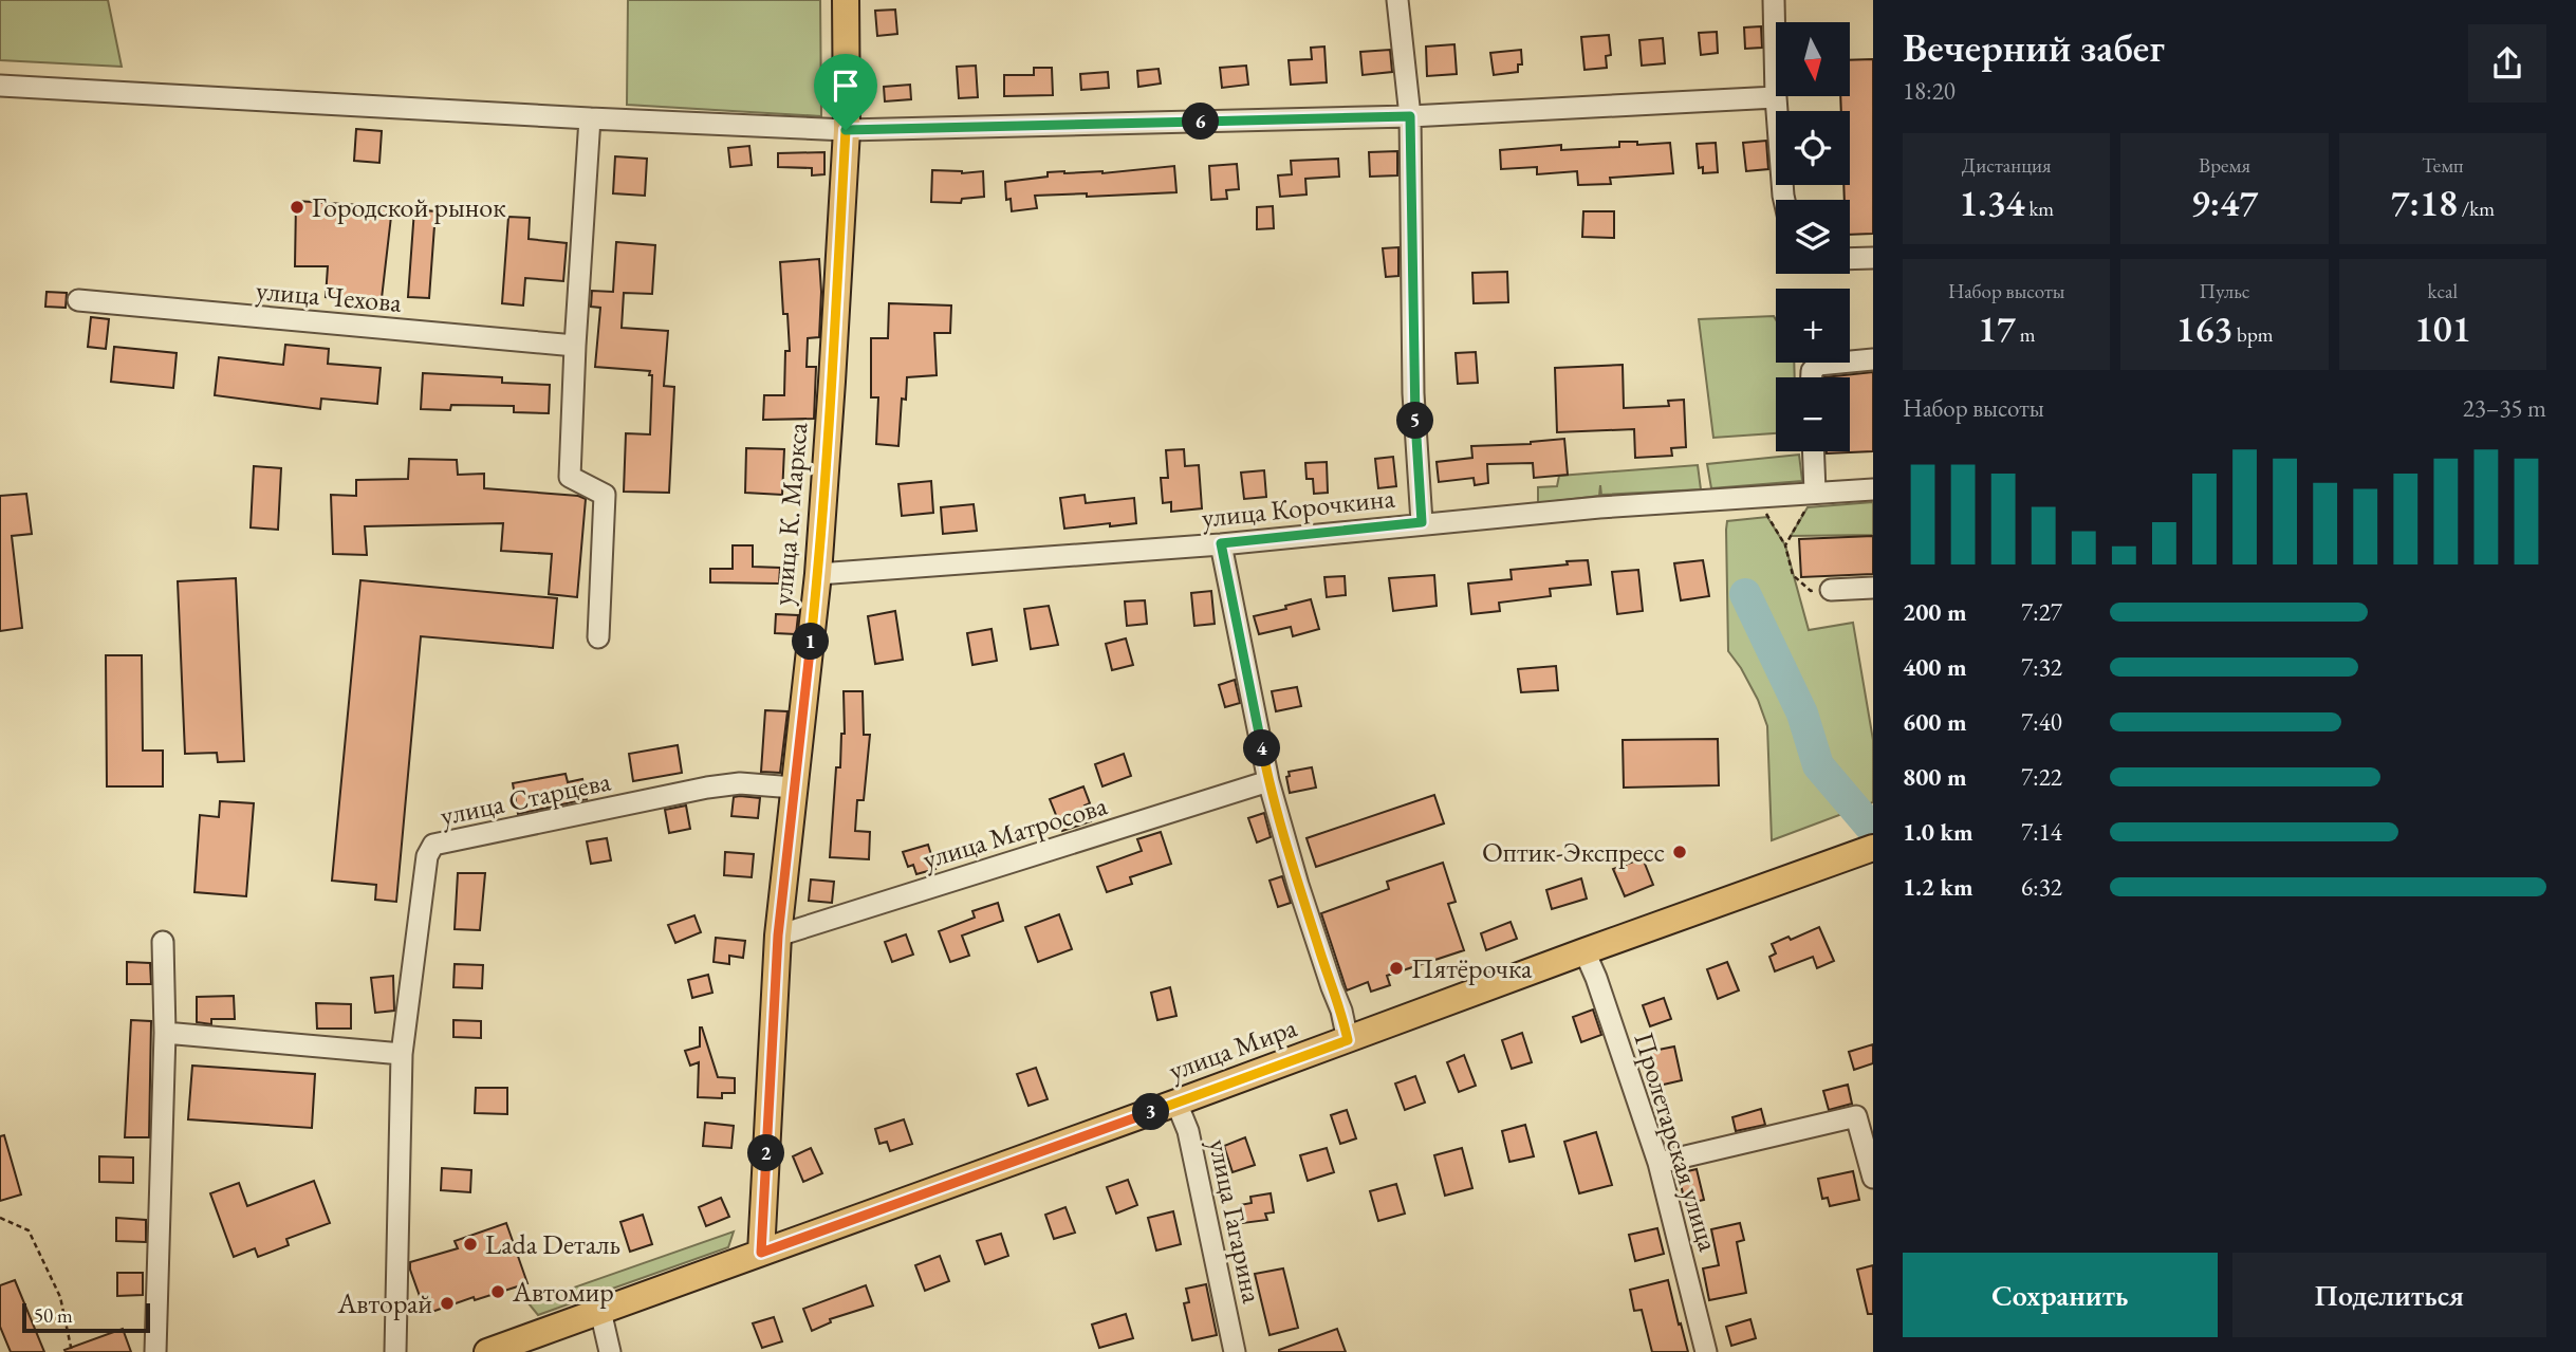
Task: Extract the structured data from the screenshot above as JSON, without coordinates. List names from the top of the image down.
{
  "streets": {
    "main road": ["улица К. Маркса", "улица Мира"],
    "street": [
      "улица Чехова",
      "улица Корочкина",
      "улица Старцева",
      "улица Матросова",
      "Пролетарская улица",
      "улица Гагарина"
    ]
  },
  "crossings": [
    ["улица Корочкина", "улица К. Маркса"],
    ["улица К. Маркса", "улица Старцева"],
    ["улица К. Маркса", "улица Матросова"],
    ["улица К. Маркса", "улица Мира"],
    ["улица Мира", "Пролетарская улица"],
    ["улица Мира", "улица Гагарина"]
  ],
  "places": [
    "Городской рынок",
    "Оптик-Экспресс",
    "Пятёрочка",
    "Lada Dеталь",
    "Автомир",
    "Авторай"
  ],
  "scale_bar": "50 m",
  "north": "bottom",
  "page": {
    "heading": ["Вечерний забег", "18:20"],
    "map_buttons": ["+", "−"],
    "pins": [
      "6",
      "5",
      "1",
      "4",
      "3",
      "2"
    ],
    "stats": [
      ["Дистанция", "1.34 km"],
      ["Время", "9:47"],
      ["Темп", "7:18 /km"],
      ["Набор высоты", "17 m"],
      ["Пульс", "163 bpm"],
      ["kcal", "101"]
    ],
    "chart": ["Набор высоты", "23–35 m"],
    "list": [
      {
        "name": "200 m",
        "note": "7:27"
      },
      {
        "name": "400 m",
        "note": "7:32"
      },
      {
        "name": "600 m",
        "note": "7:40"
      },
      {
        "name": "800 m",
        "note": "7:22"
      },
      {
        "name": "1.0 km",
        "note": "7:14"
      },
      {
        "name": "1.2 km",
        "note": "6:32"
      }
    ],
    "buttons": ["Сохранить", "Поделиться"],
    "scale": "50 m"
  }
}
